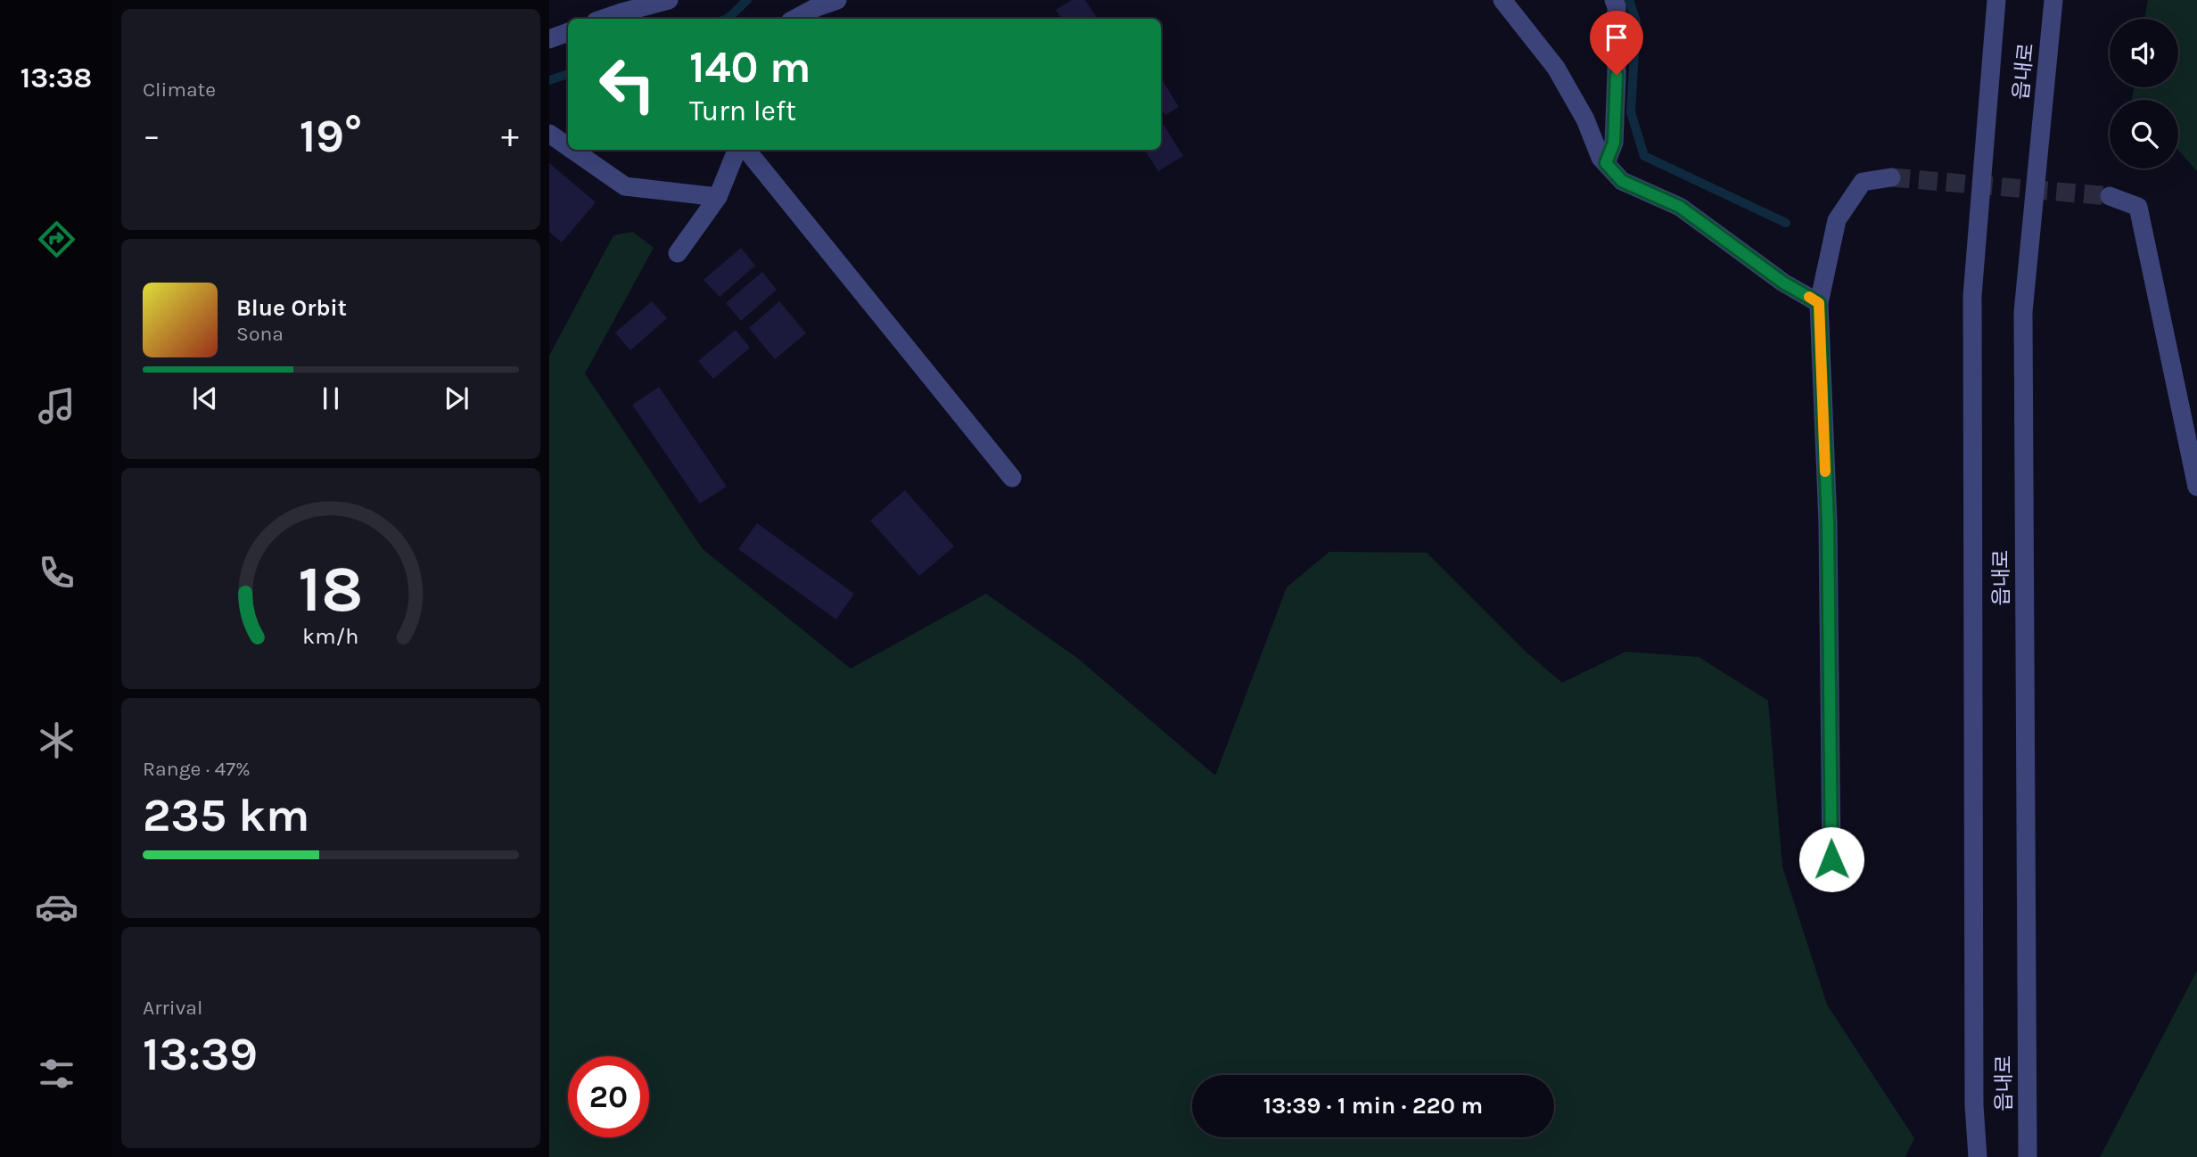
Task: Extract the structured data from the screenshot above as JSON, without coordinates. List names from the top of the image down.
{
  "streets": {
    "street": ["읍내로"]
  },
  "page": {
    "tabs": "13:38",
    "tile": [
      "Climate",
      ["Range · 47%", "235 km"],
      ["Arrival", "13:39"]
    ],
    "turn": ["140 m", "Turn left"],
    "heat": ["−", "19°", "+"],
    "song": ["Blue Orbit", "Sona"],
    "limit": "20",
    "trip": "13:39 · 1 min · 220 m",
    "gauge": ["18", "km/h"]
  }
}
